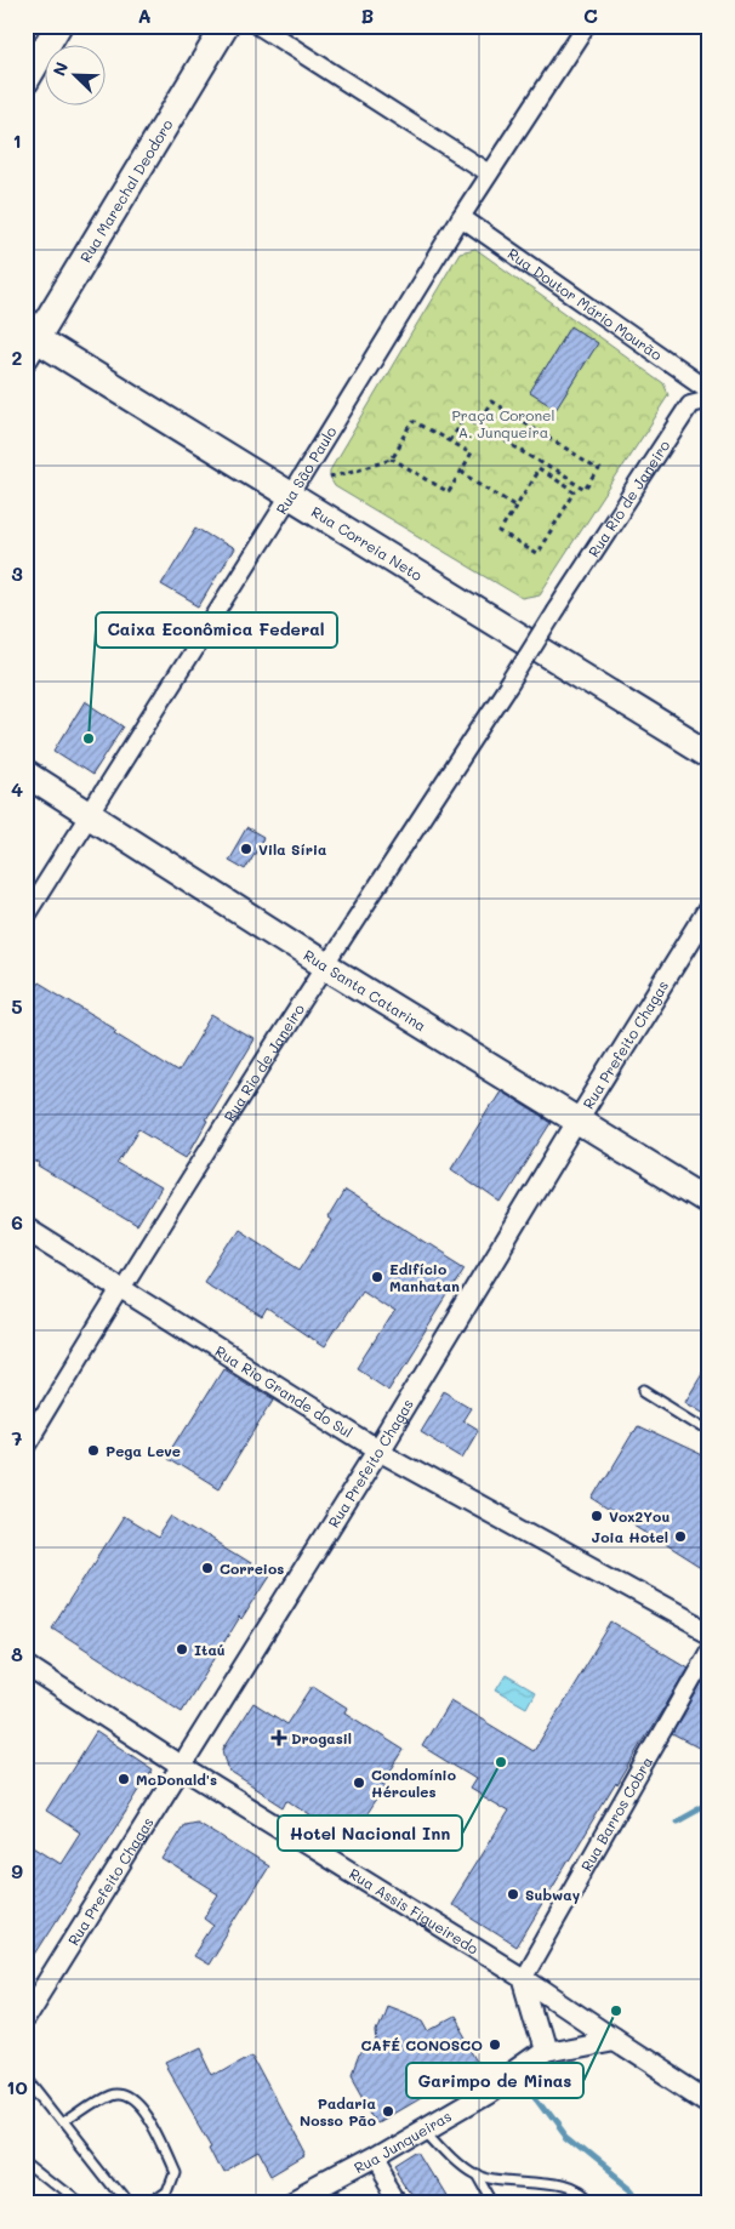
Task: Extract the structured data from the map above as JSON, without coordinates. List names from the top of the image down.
{
  "streets": {
    "main road": ["Rua Marechal Deodoro", "Rua Correia Neto", "Rua Santa Catarina"],
    "street": [
      "Rua Doutor Mário Mourão",
      "Rua São Paulo",
      "Rua Rio de Janeiro",
      "Rua Prefeito Chagas",
      "Rua Rio Grande do Sul",
      "Rua Barros Cobra",
      "Rua Assis Figueiredo",
      "Rua Junqueiras"
    ]
  },
  "crossings": [
    ["Rua Marechal Deodoro", "Rua Correia Neto"],
    ["Rua Doutor Mário Mourão", "Rua São Paulo"],
    ["Rua São Paulo", "Rua Correia Neto"],
    ["Rua São Paulo", "Rua Santa Catarina"],
    ["Rua Rio de Janeiro", "Rua Santa Catarina"],
    ["Rua Rio de Janeiro", "Rua Rio Grande do Sul"],
    ["Rua Santa Catarina", "Rua Prefeito Chagas"],
    ["Rua Prefeito Chagas", "Rua Rio Grande do Sul"],
    ["Rua Prefeito Chagas", "Rua Assis Figueiredo"],
    ["Rua Barros Cobra", "Rua Assis Figueiredo"],
    ["Rua Assis Figueiredo", "Rua Junqueiras"]
  ],
  "parks": ["Praça Coronel A. Junqueira"],
  "places": {
    "other": [
      "Caixa Econômica Federal",
      "Vila Síria",
      "Edifício Manhatan",
      "Pega Leve",
      "Vox2You",
      "Joia Hotel",
      "Correios",
      "Itaú",
      "Hotel Nacional Inn",
      "McDonald's",
      "Condomínio Hércules",
      "Subway",
      "Garimpo de Minas",
      "CAFÉ CONOSCO",
      "Padaria Nosso Pão"
    ],
    "health": ["Drogasil"]
  },
  "north": "top left",
  "grid": {
    "columns": ["A", "B", "C"],
    "rows": [
      "1",
      "2",
      "3",
      "4",
      "5",
      "6",
      "7",
      "8",
      "9",
      "10"
    ]
  }
}
